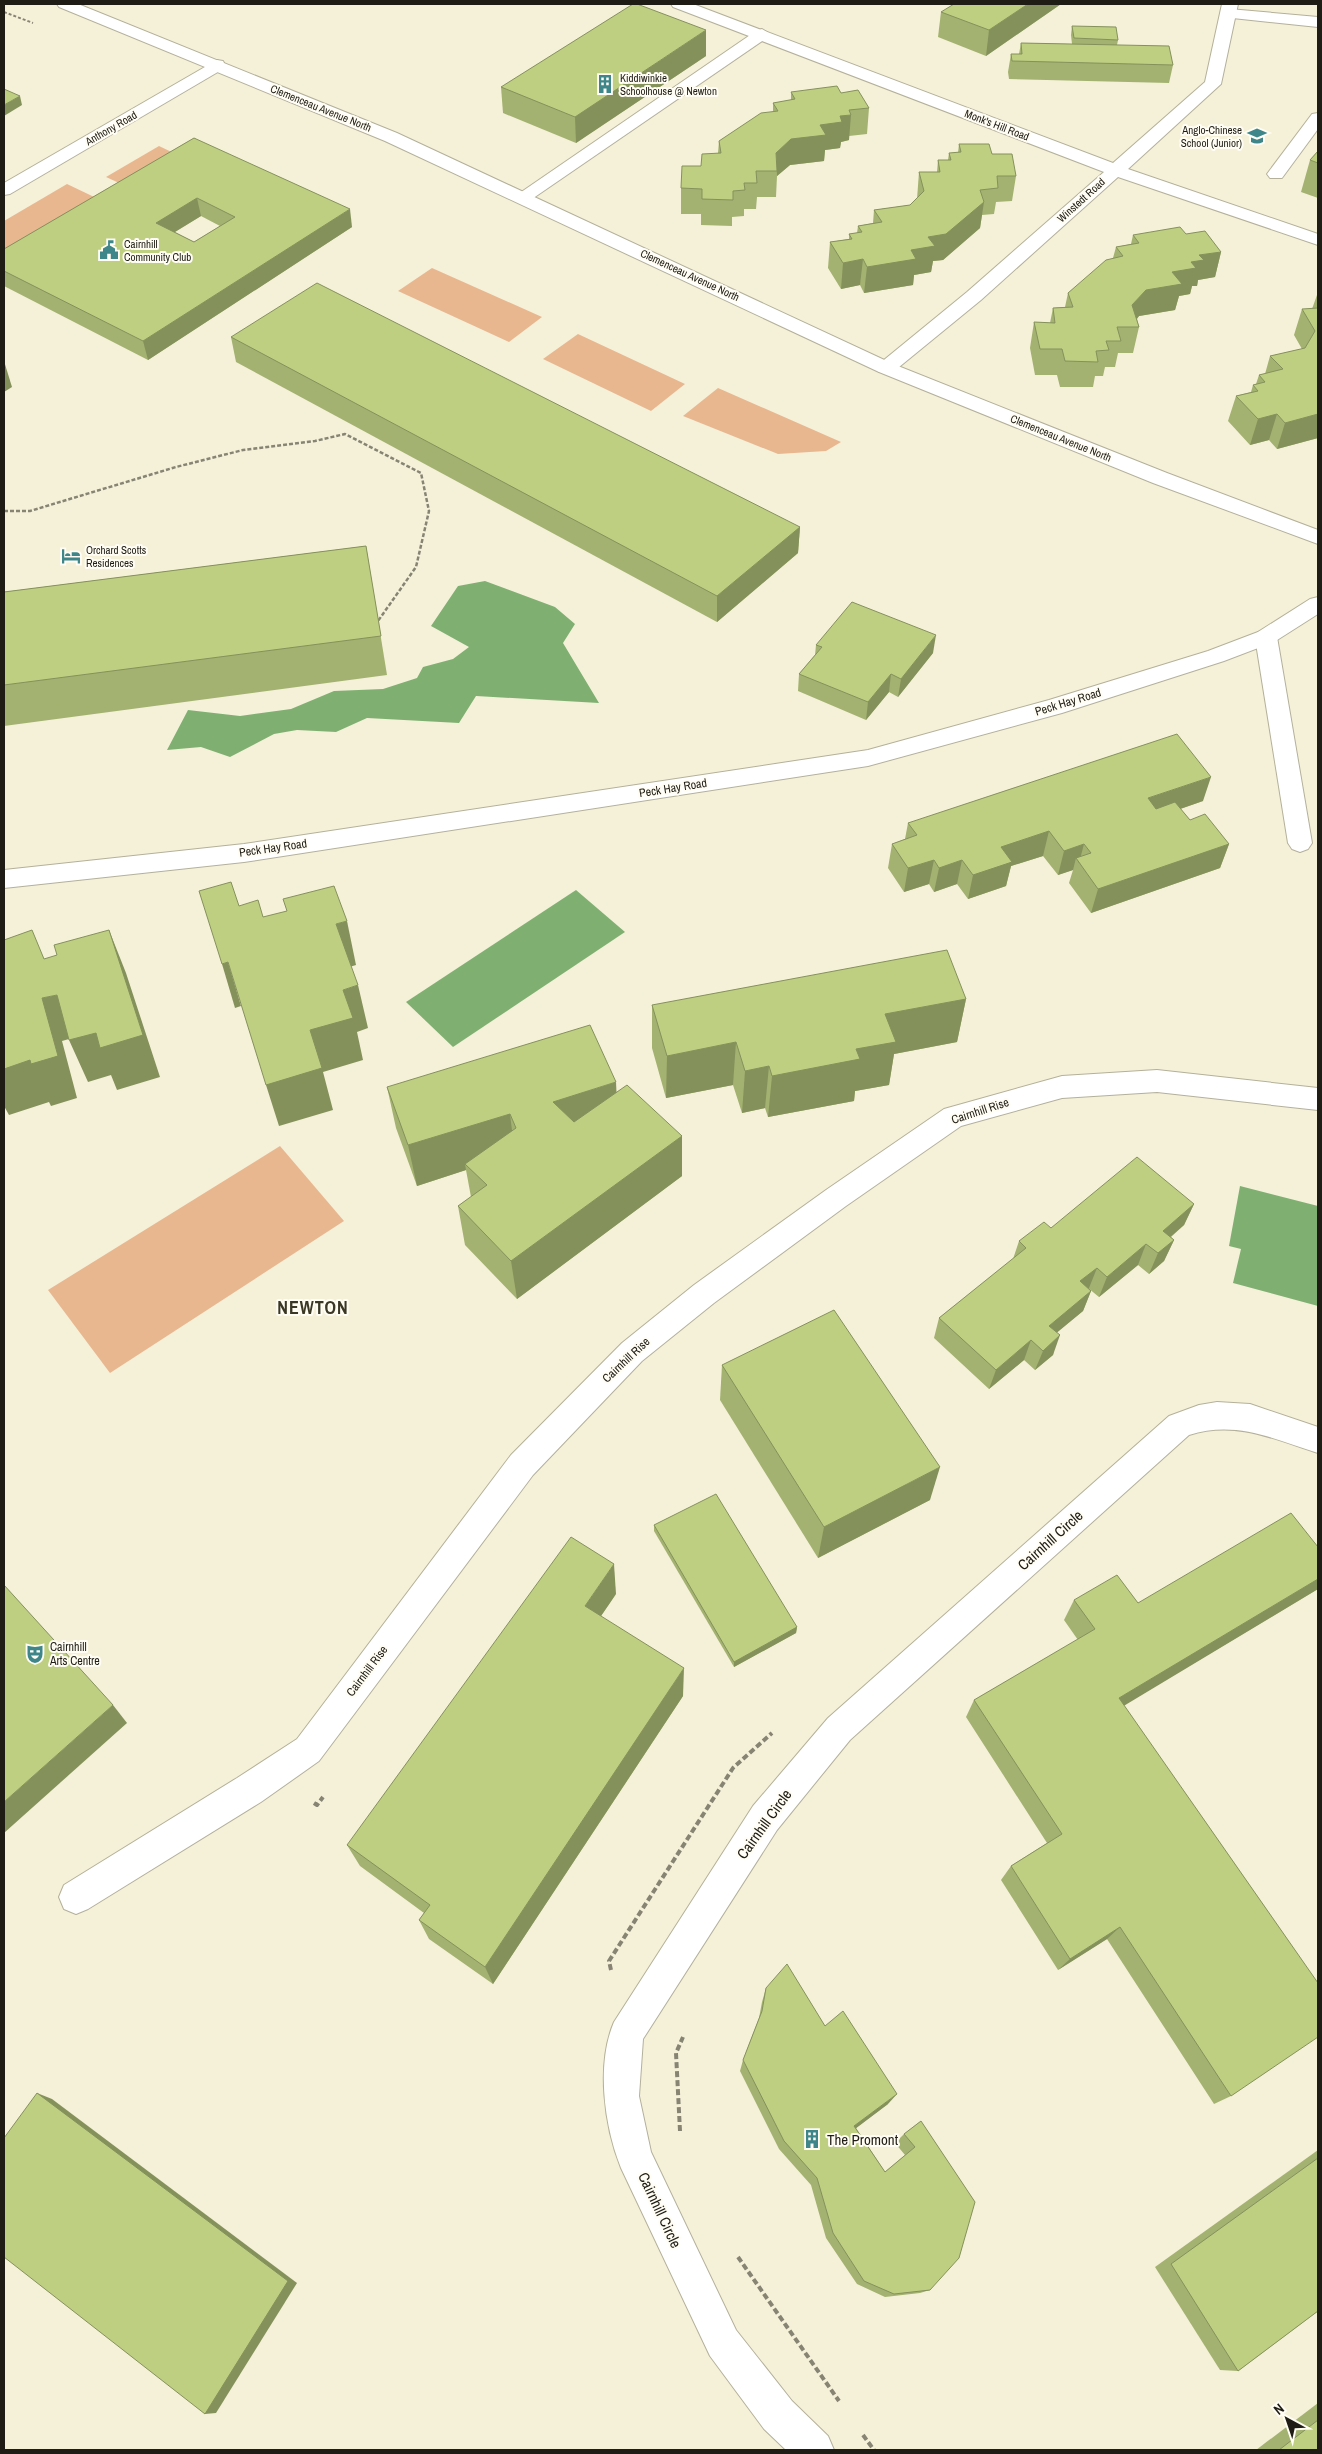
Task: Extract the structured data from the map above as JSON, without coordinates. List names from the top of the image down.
{
  "streets": {
    "street": [
      "Clemenceau Avenue North",
      "Monk's Hill Road",
      "Anthony Road",
      "Winstedt Road",
      "Peck Hay Road",
      "Cairnhill Rise",
      "Cairnhill Circle"
    ]
  },
  "crossings": [
    ["Clemenceau Avenue North", "Anthony Road"],
    ["Clemenceau Avenue North", "Winstedt Road"],
    ["Monk's Hill Road", "Winstedt Road"]
  ],
  "districts": ["NEWTON"],
  "places": {
    "building": ["Kiddiwinkie Schoolhouse @ Newton", "The Promont"],
    "school or university": ["Anglo-Chinese School (Junior)"],
    "public building": ["Cairnhill Community Club"],
    "hotel": ["Orchard Scotts Residences"],
    "theatre": ["Cairnhill Arts Centre"]
  },
  "north": "top left"
}
